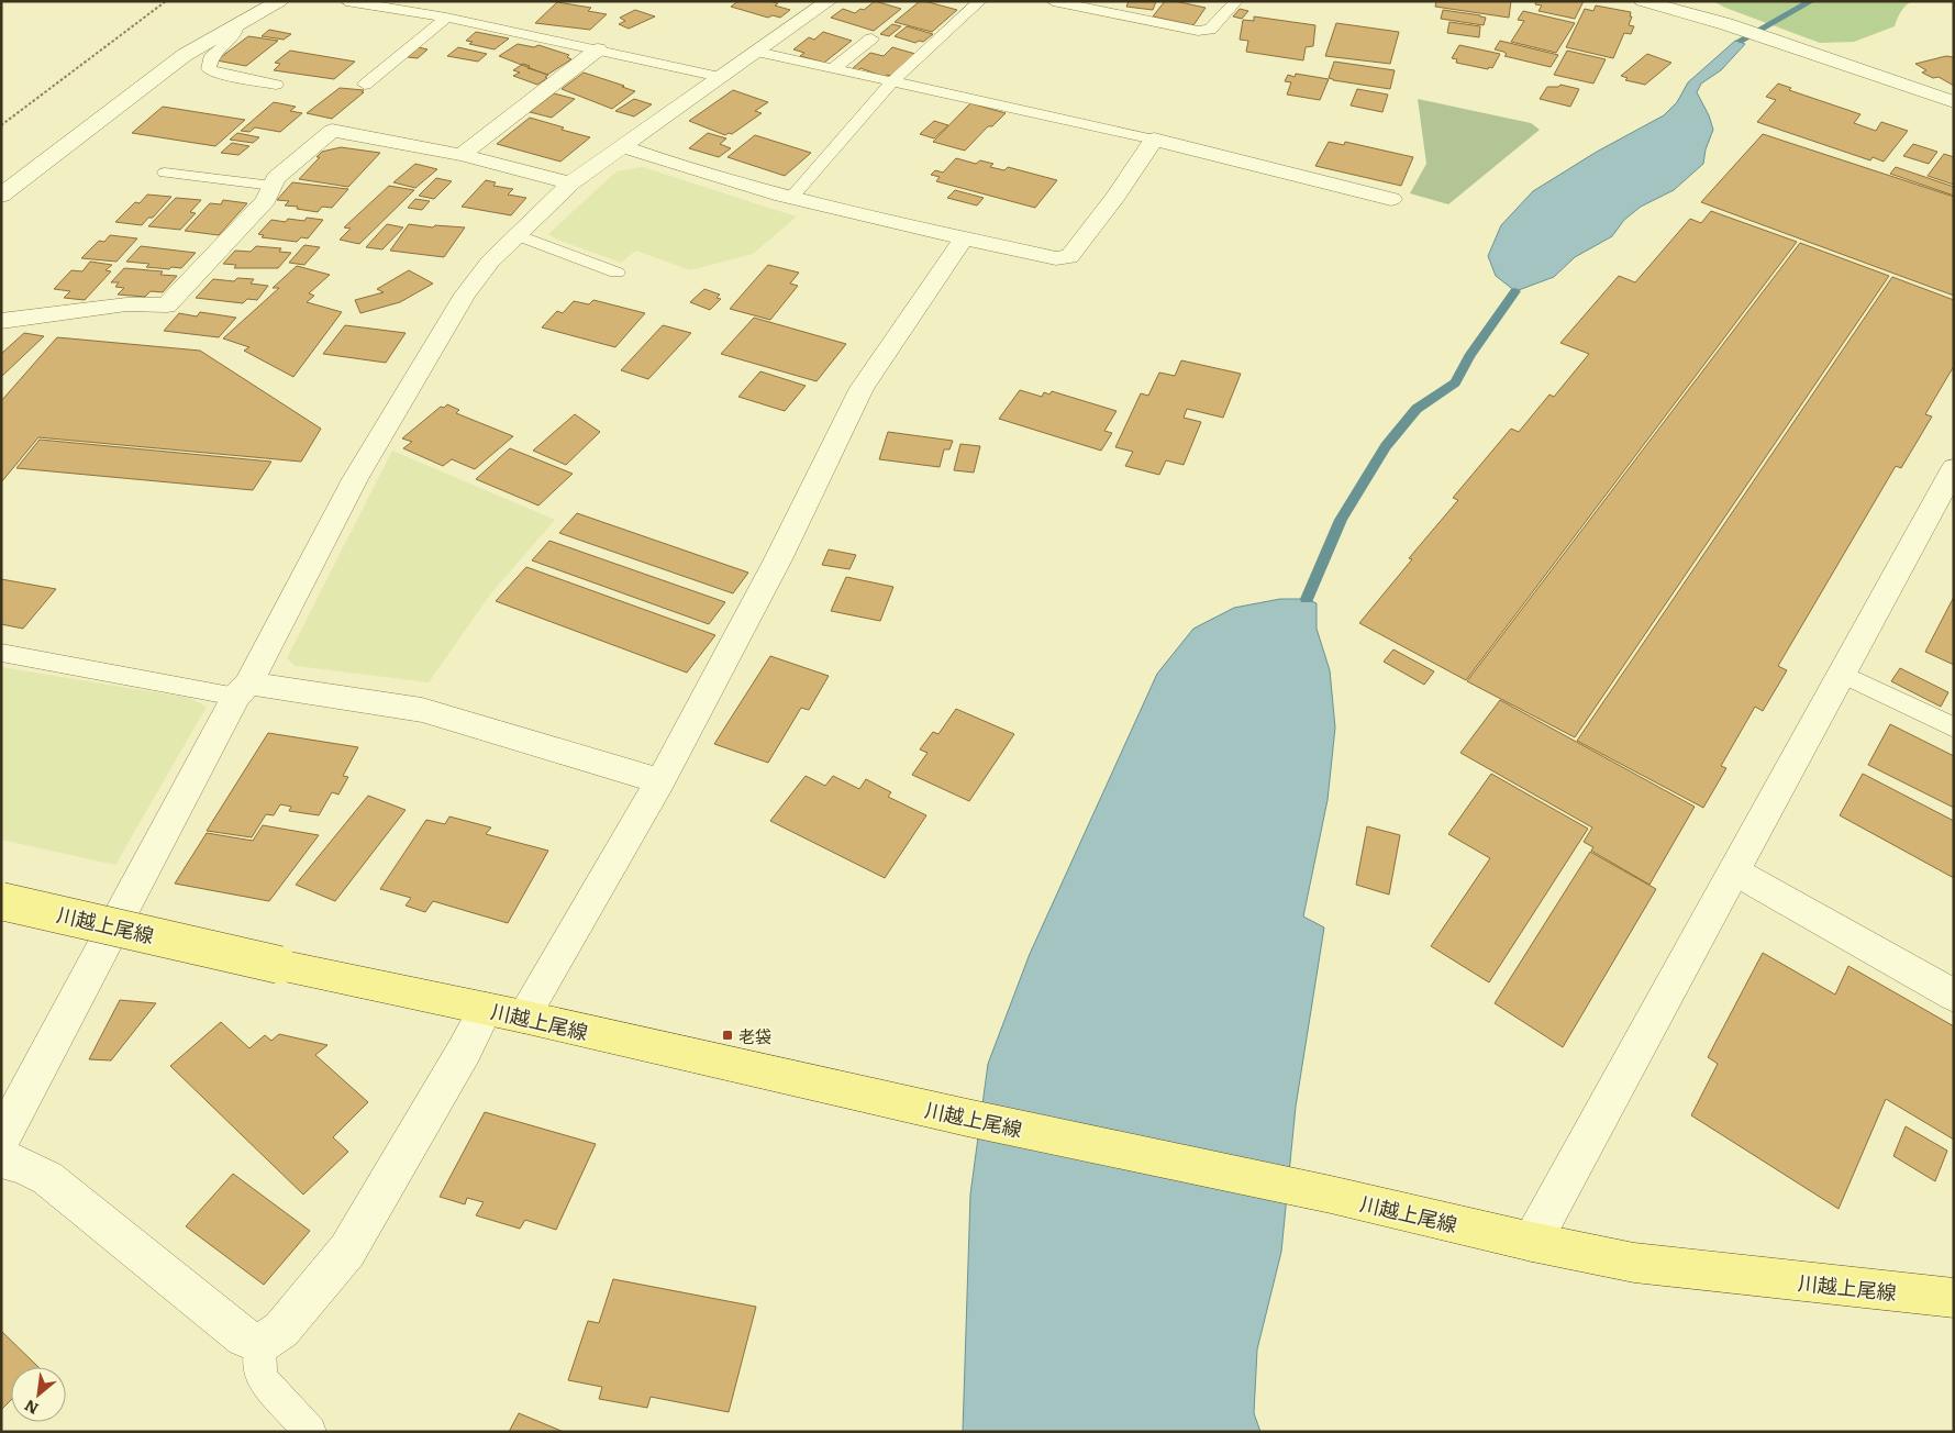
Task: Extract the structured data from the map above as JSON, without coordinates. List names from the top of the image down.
{
  "streets": {
    "main road": ["川越上尾線"]
  },
  "places": {
    "transit": ["老袋"]
  },
  "north": "bottom left"
}
